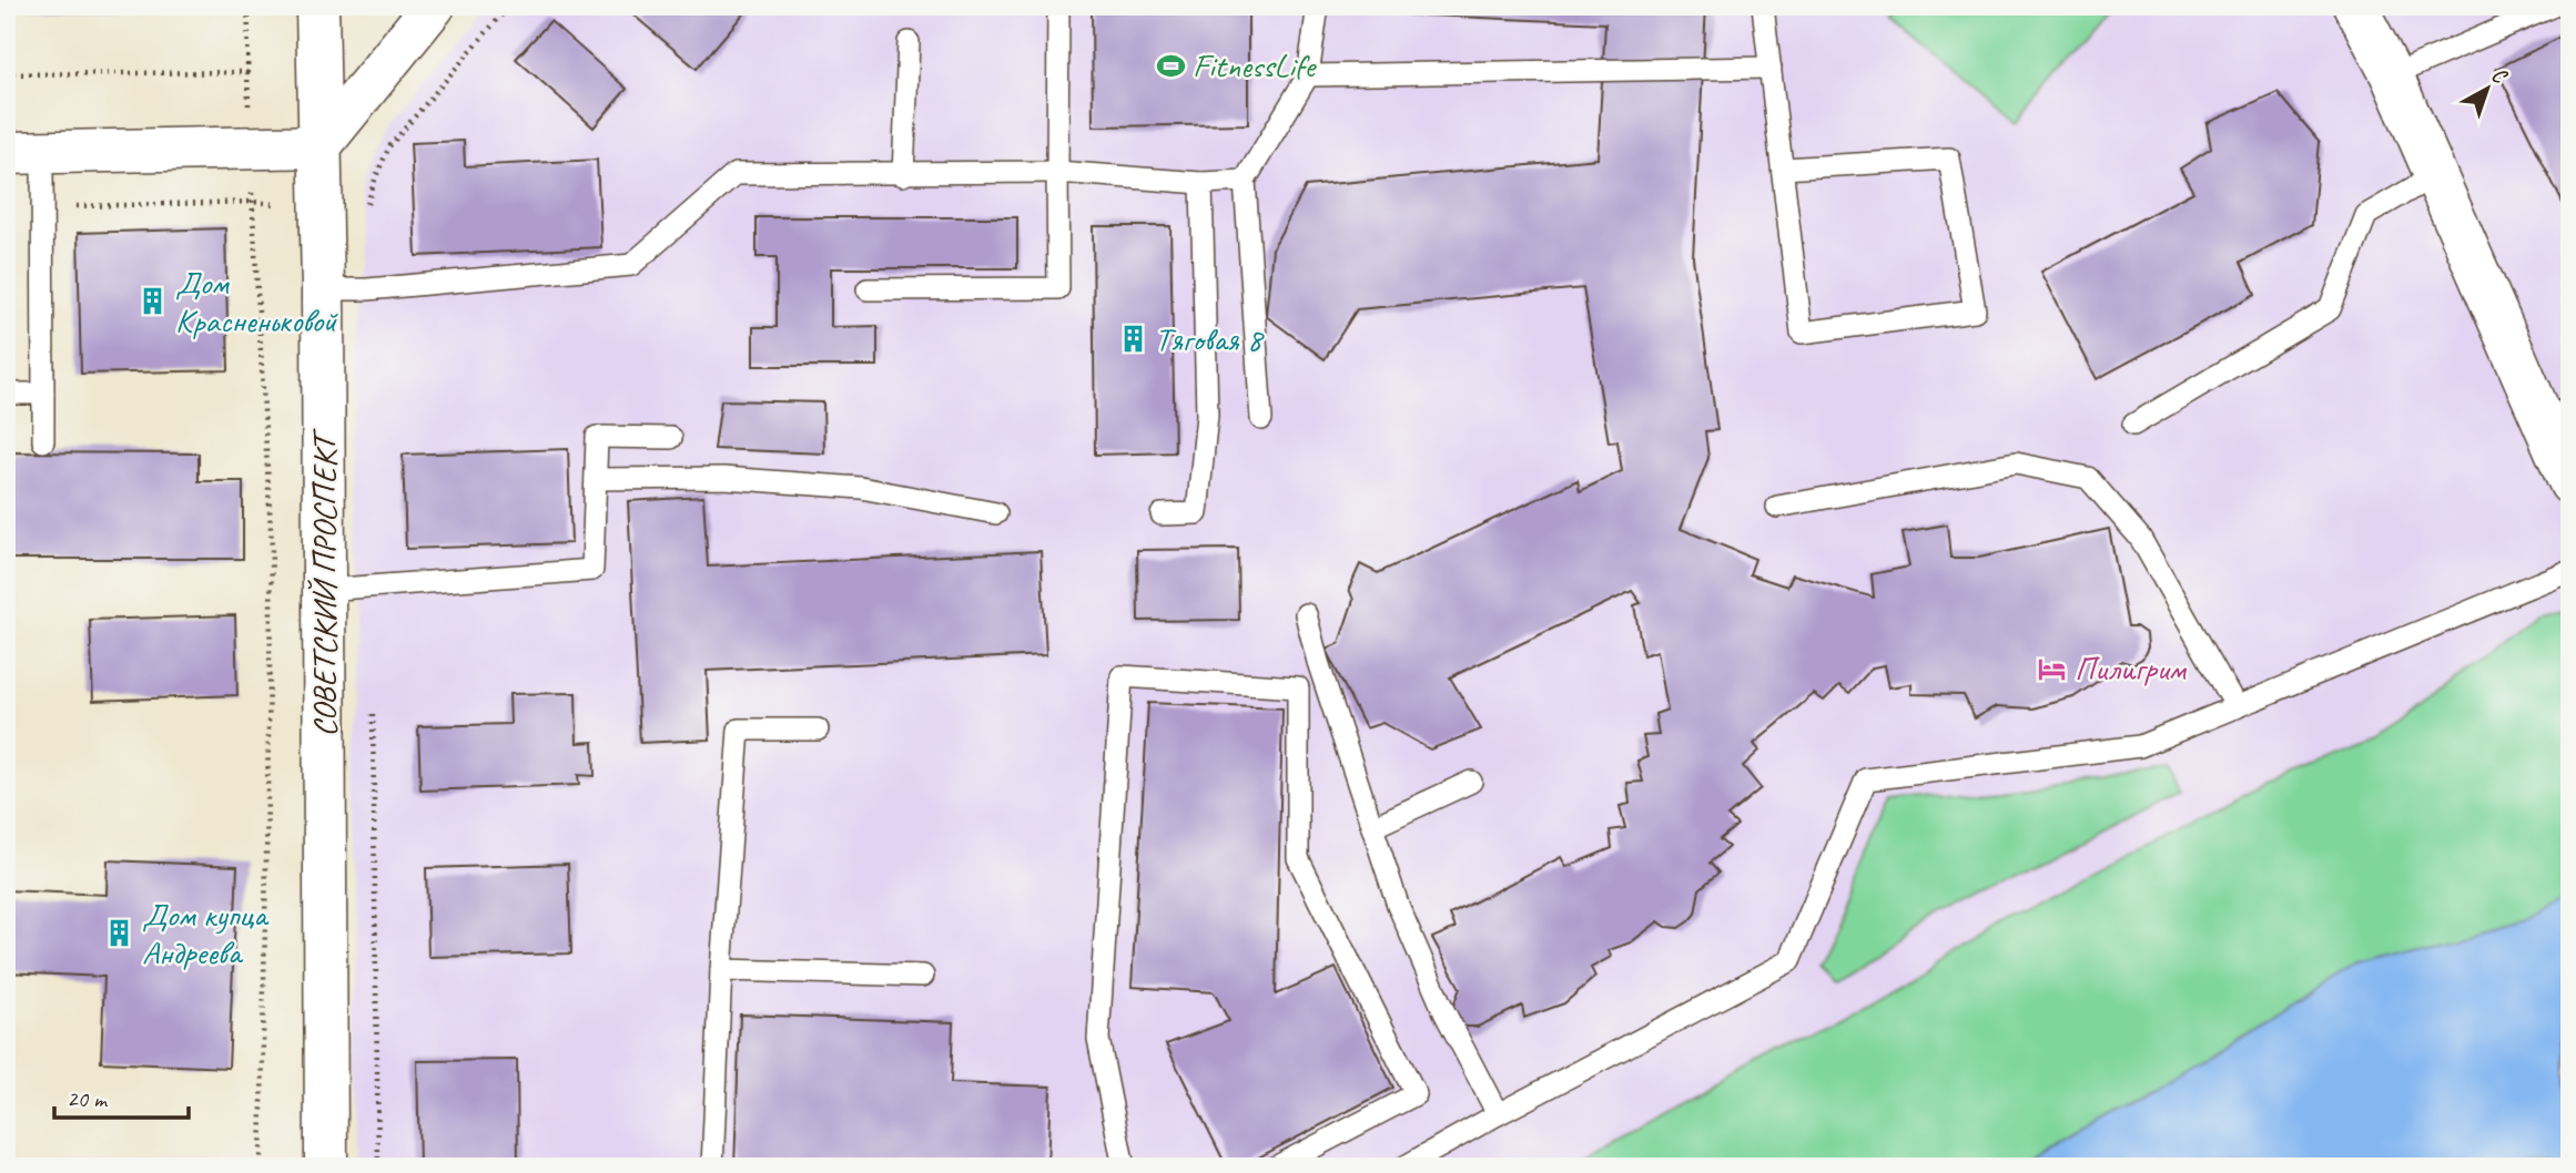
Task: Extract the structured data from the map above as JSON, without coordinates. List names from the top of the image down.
{
  "streets": {
    "street": ["СОВЕТСКИЙ ПРОСПЕКТ"]
  },
  "places": {
    "sports": ["FitnessLife"],
    "building": ["Дом Красненьковой", "Тяговая 8", "Дом купца Андреева"],
    "hotel": ["Пилигрим"]
  },
  "scale_bar": "20 m",
  "north": "top right"
}
